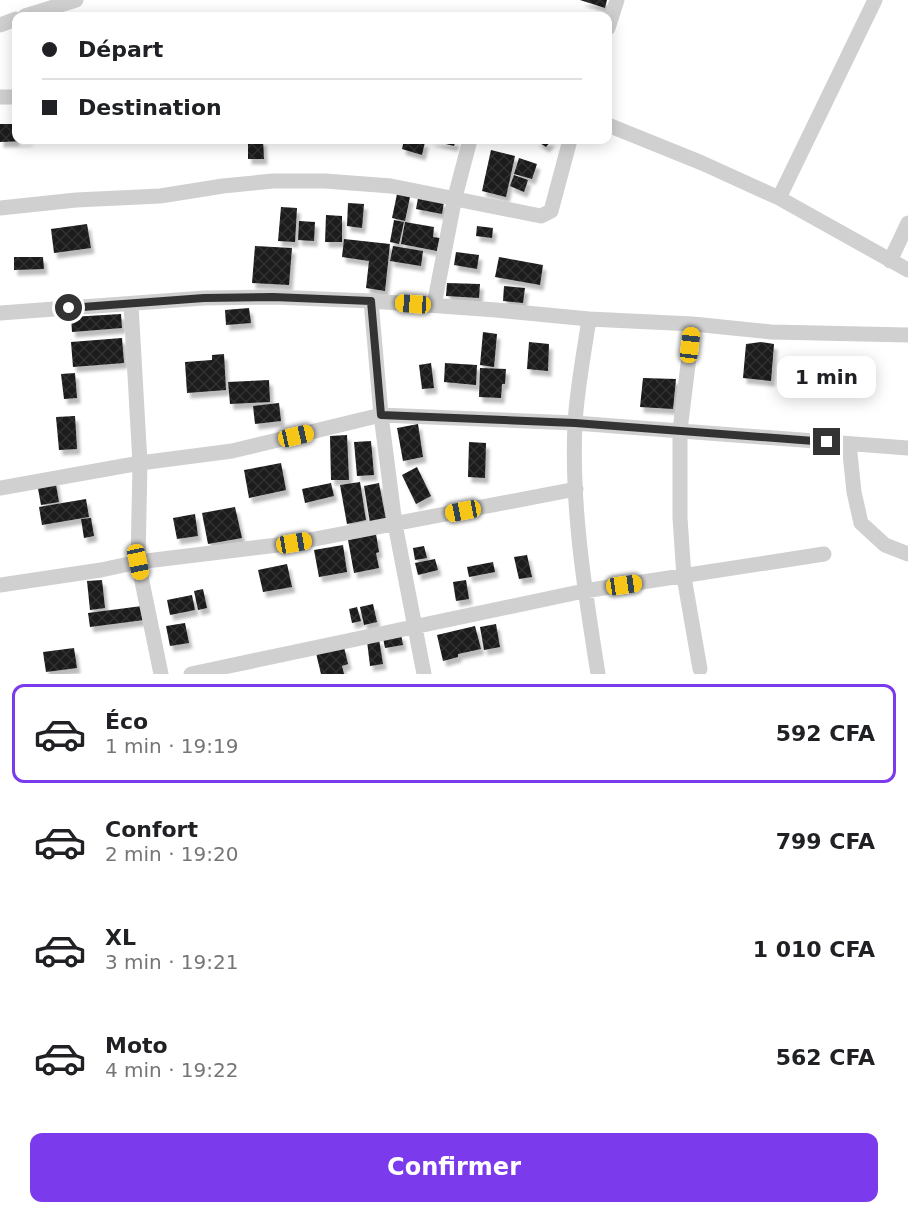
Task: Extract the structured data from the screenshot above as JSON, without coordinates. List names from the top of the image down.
{
  "page": {
    "banner": ["Départ", "Destination"],
    "bubble": "1 min",
    "list": [
      {
        "name": "Éco",
        "note": "1 min · 19:19",
        "value": "592 CFA"
      },
      {
        "name": "Confort",
        "note": "2 min · 19:20",
        "value": "799 CFA"
      },
      {
        "name": "XL",
        "note": "3 min · 19:21",
        "value": "1 010 CFA"
      },
      {
        "name": "Moto",
        "note": "4 min · 19:22",
        "value": "562 CFA"
      }
    ],
    "buttons": "Confirmer"
  }
}
